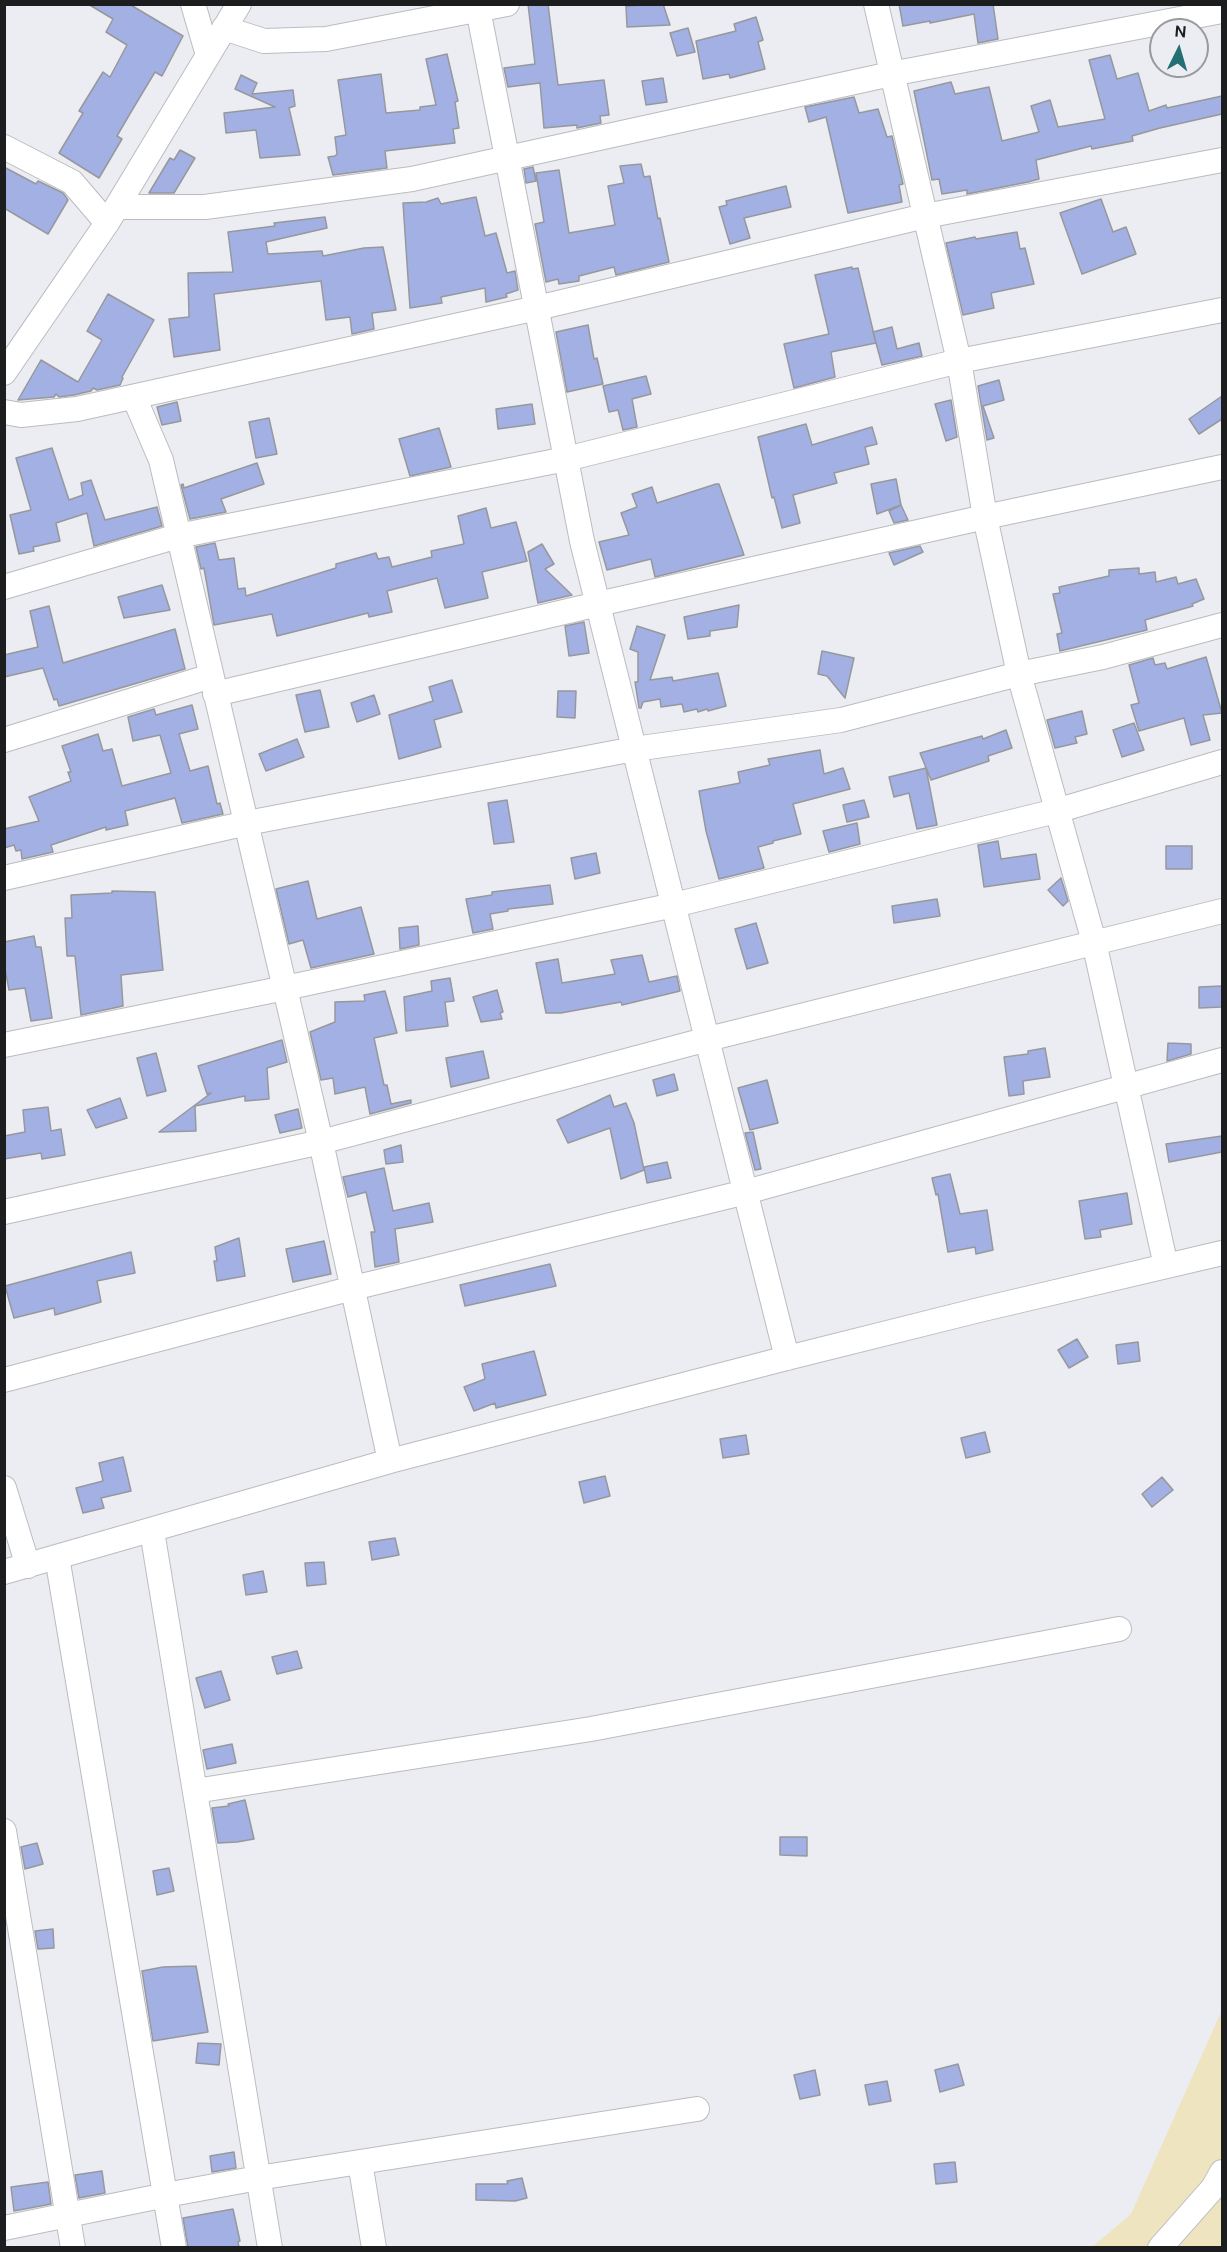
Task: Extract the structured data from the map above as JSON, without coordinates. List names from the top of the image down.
{
  "north": "top"
}
